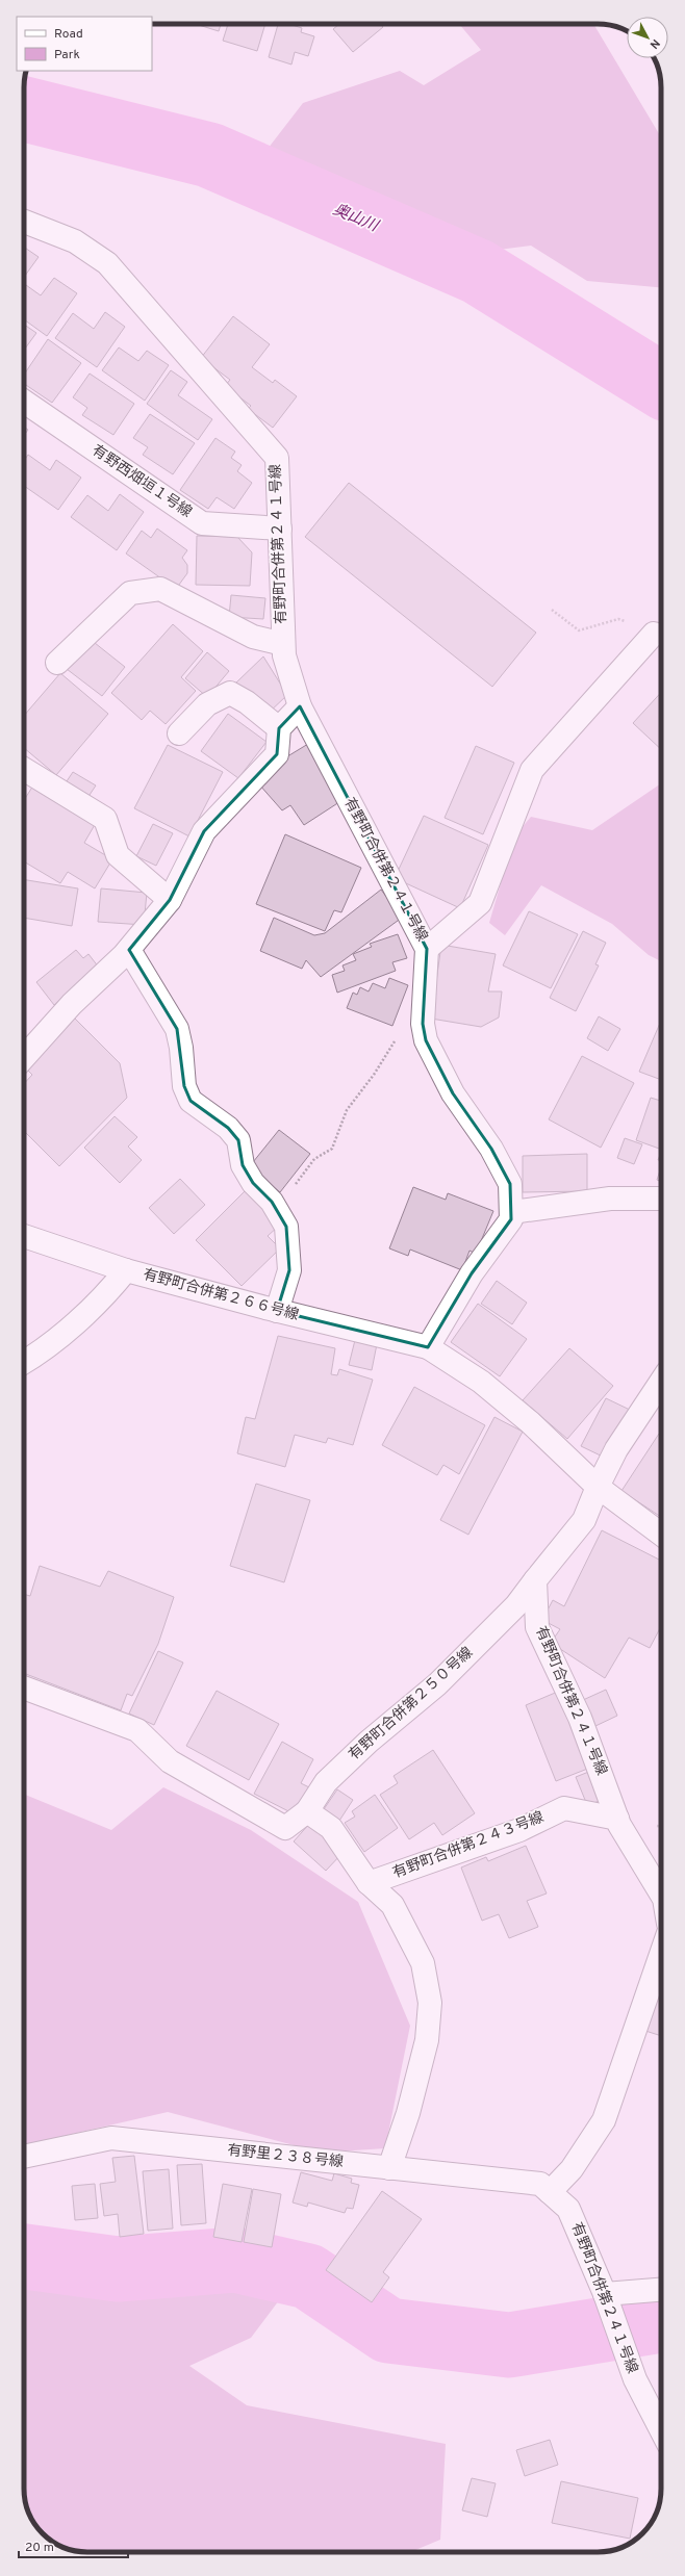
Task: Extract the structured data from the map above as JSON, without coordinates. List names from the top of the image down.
{
  "streets": {
    "street": [
      "有野西畑垣１号線",
      "有野町合併第２４１号線",
      "有野町合併第２６６号線",
      "有野町合併第２５０号線",
      "有野町合併第２４３号線",
      "有野里２３８号線"
    ]
  },
  "crossings": [
    ["有野西畑垣１号線", "有野町合併第２４１号線"],
    ["有野町合併第２４１号線", "有野町合併第２５０号線"],
    ["有野町合併第２４１号線", "有野町合併第２４３号線"],
    ["有野町合併第２４１号線", "有野里２３８号線"]
  ],
  "water": ["奥山川"],
  "legend": ["Road", "Park"],
  "scale_bar": "20 m",
  "north": "bottom right"
}
